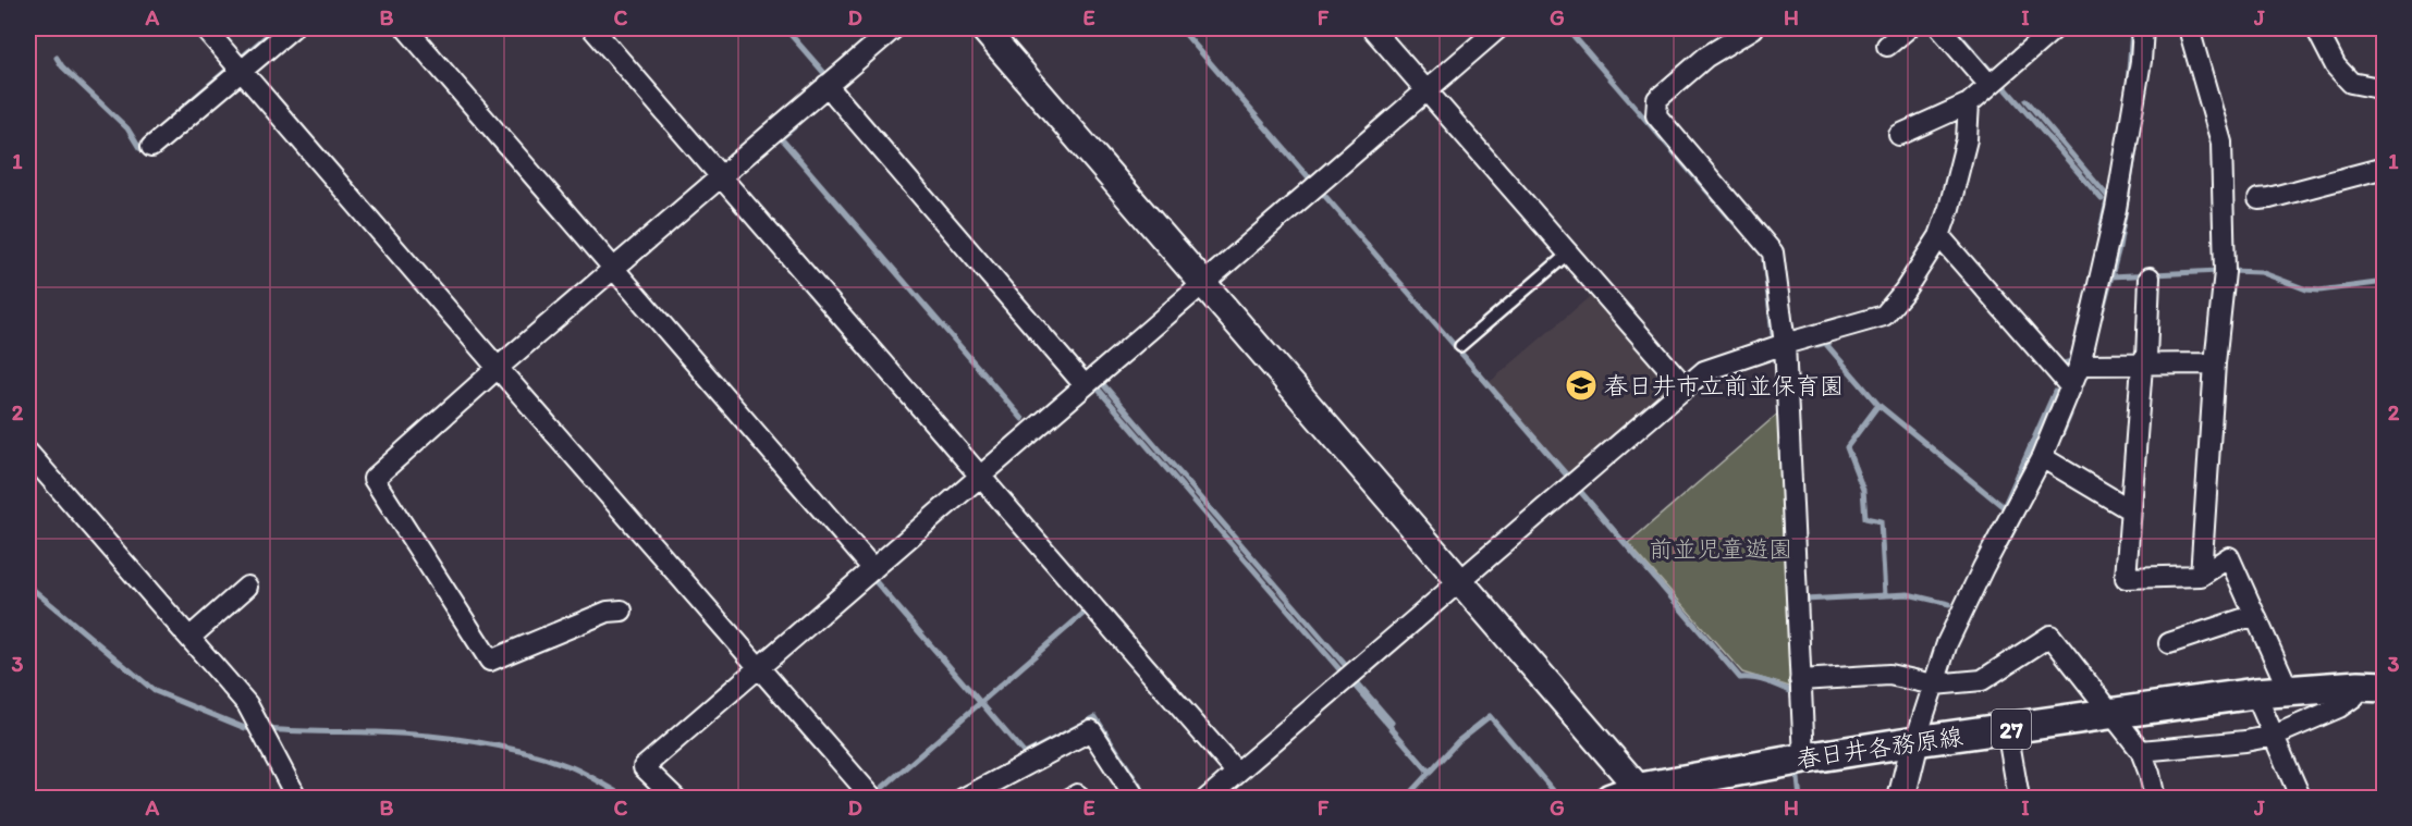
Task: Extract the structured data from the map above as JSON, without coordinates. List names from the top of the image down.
{
  "streets": {
    "main road": ["27", "春日井各務原線"]
  },
  "parks": ["前並児童遊園"],
  "places": {
    "school or university": ["春日井市立前並保育園"]
  },
  "grid": {
    "columns": [
      "A",
      "B",
      "C",
      "D",
      "E",
      "F",
      "G",
      "H",
      "I",
      "J"
    ],
    "rows": ["1", "2", "3"]
  }
}
